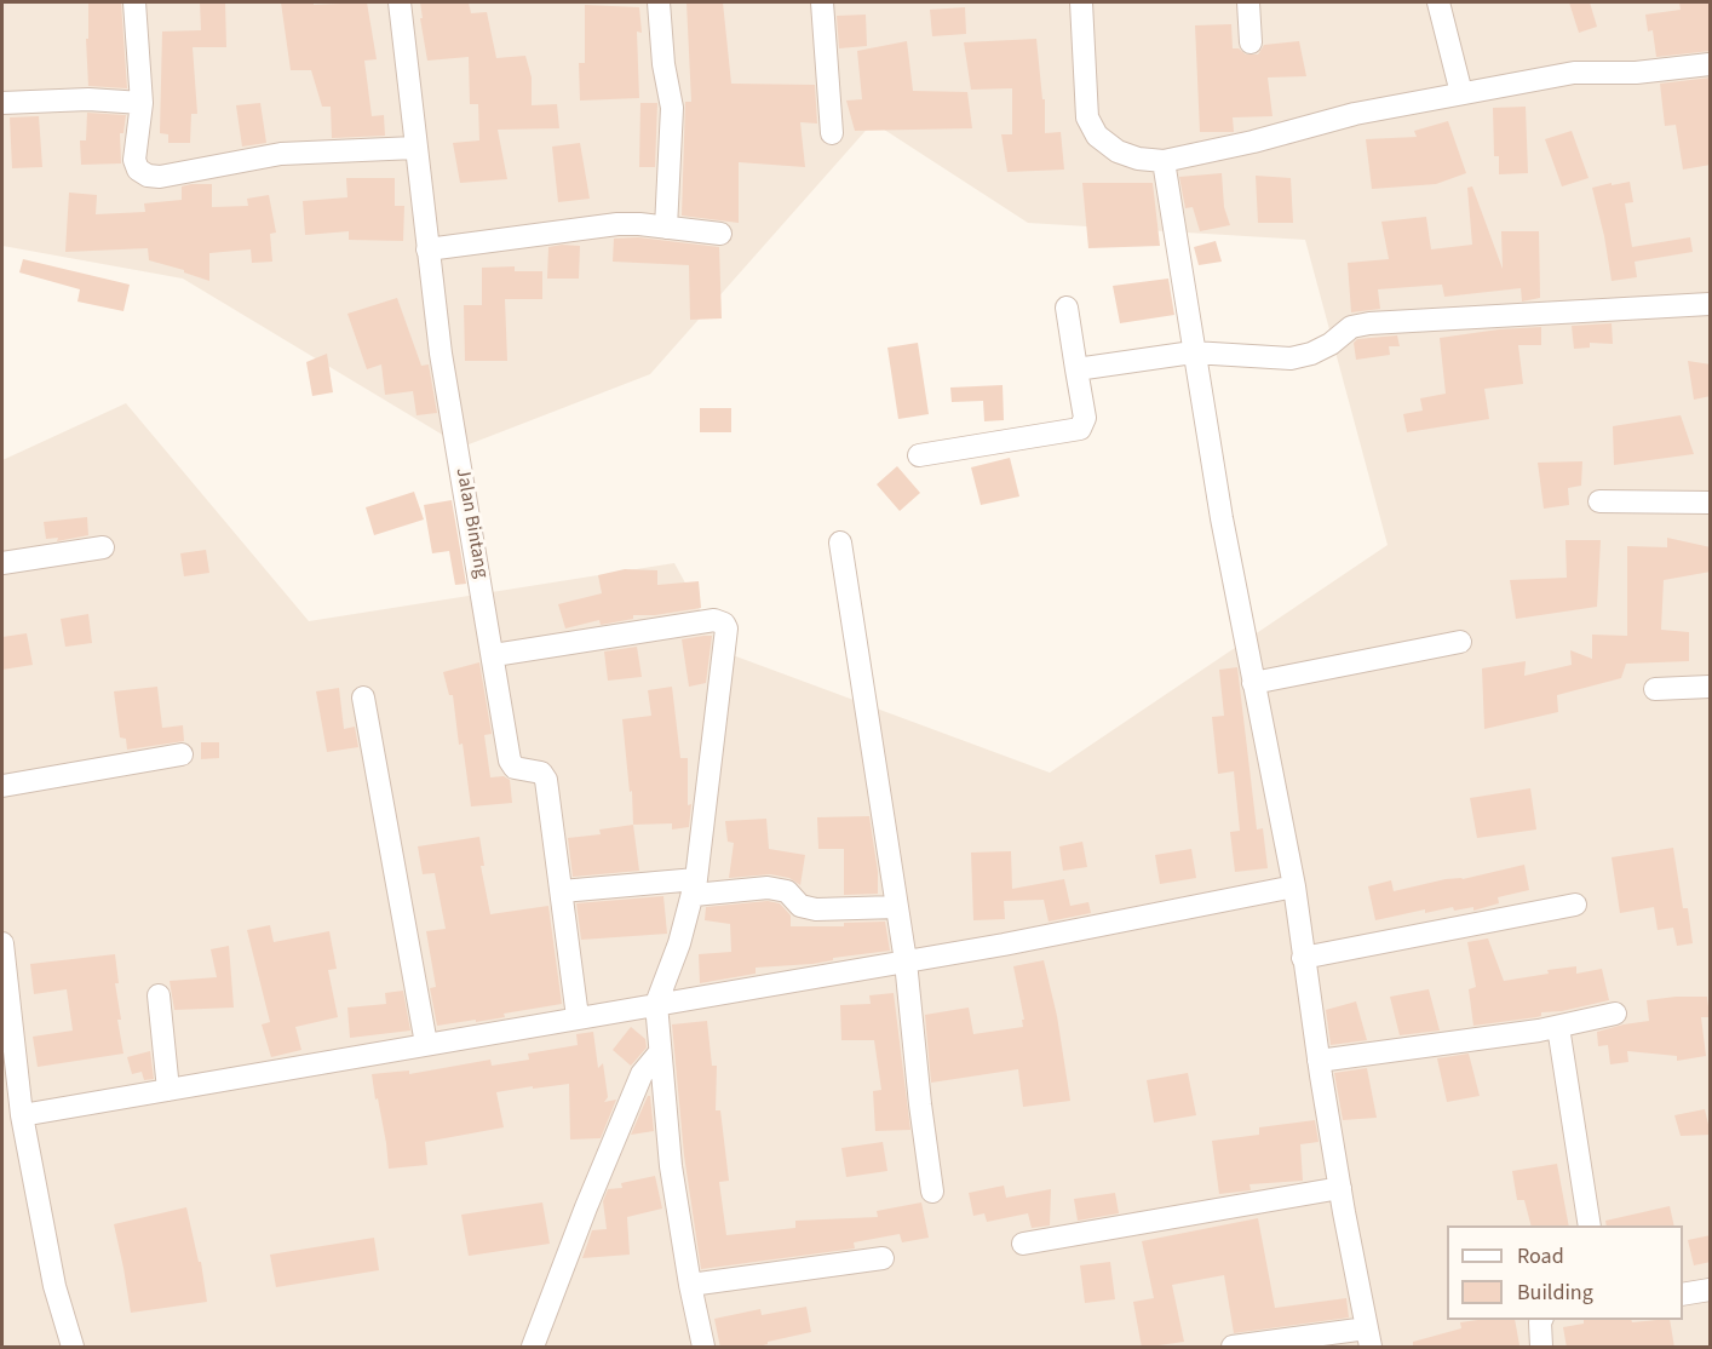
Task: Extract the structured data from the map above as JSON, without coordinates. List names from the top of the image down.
{
  "streets": {
    "street": ["Jalan Bintang"]
  },
  "legend": ["Road", "Building"]
}
